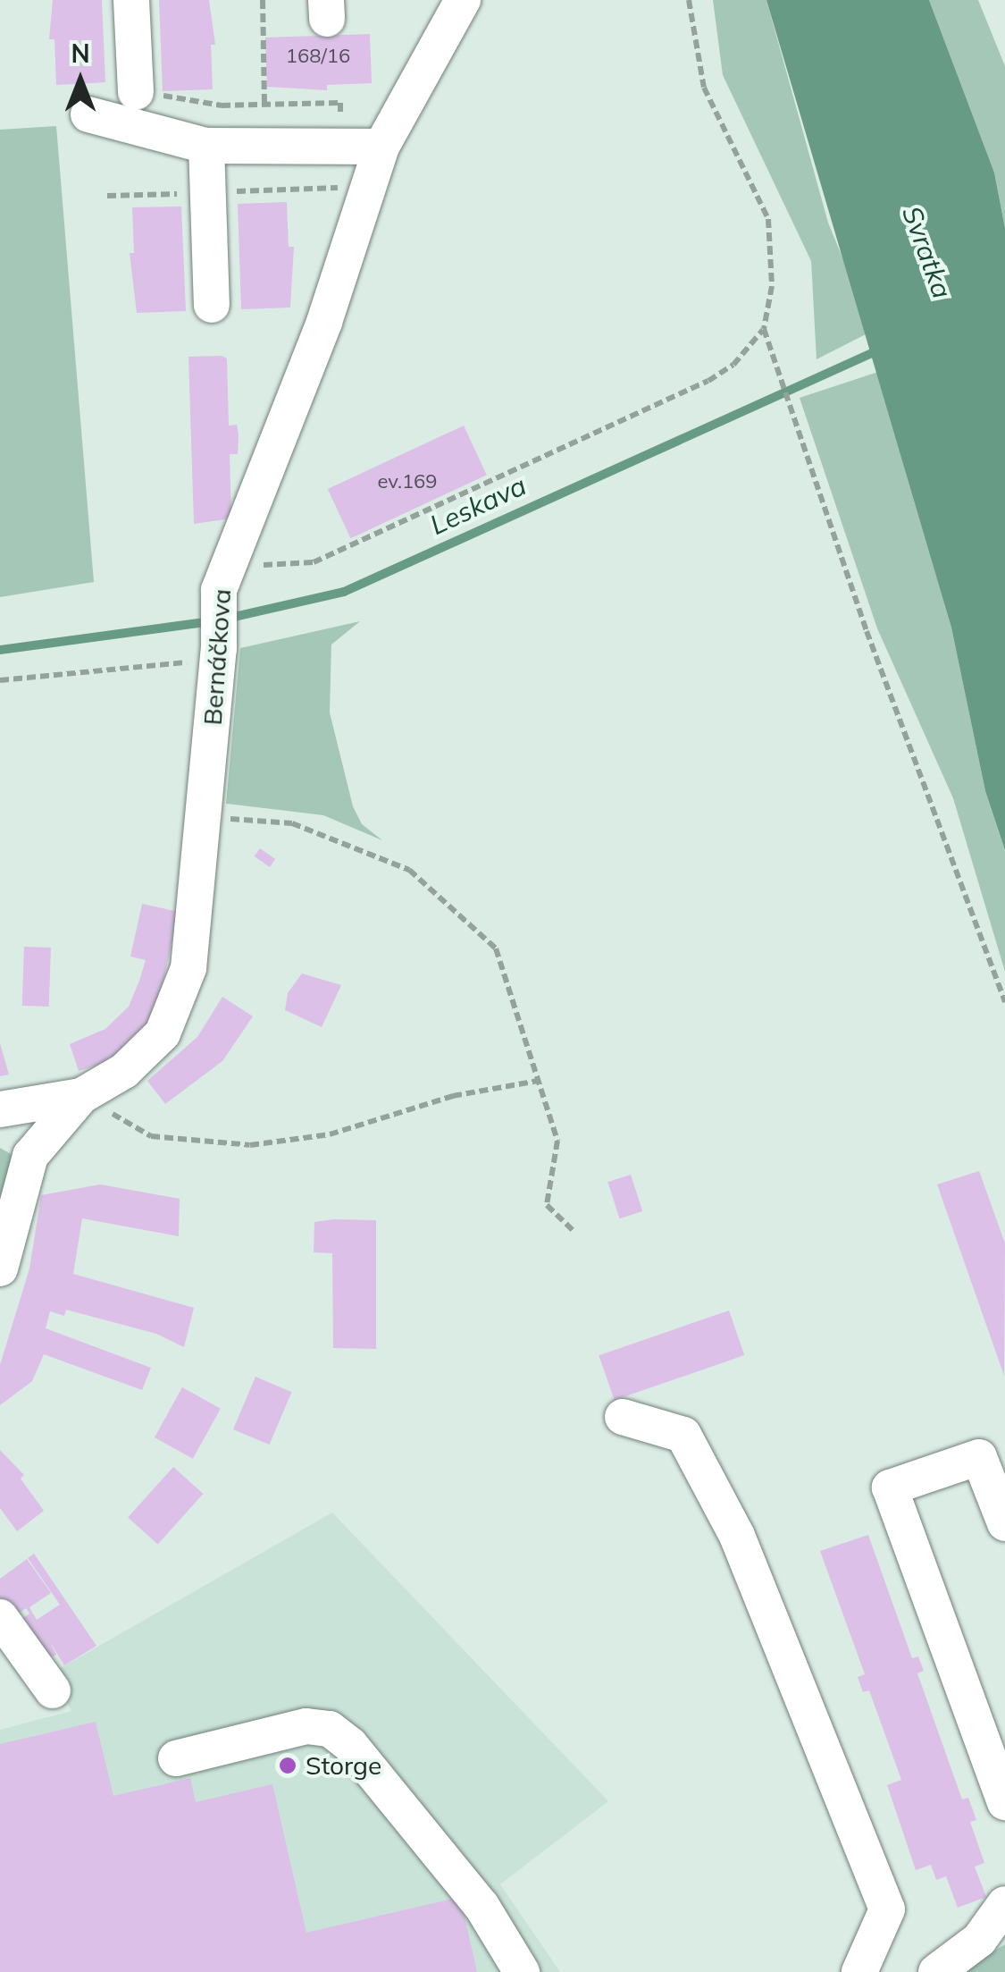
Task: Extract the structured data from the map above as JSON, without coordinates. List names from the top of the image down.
{
  "streets": {
    "street": ["Bernáčkova"]
  },
  "water": ["Svratka", "Leskava"],
  "places": ["Storge"],
  "house_numbers": ["168/16", "ev.169"],
  "north": "top"
}
